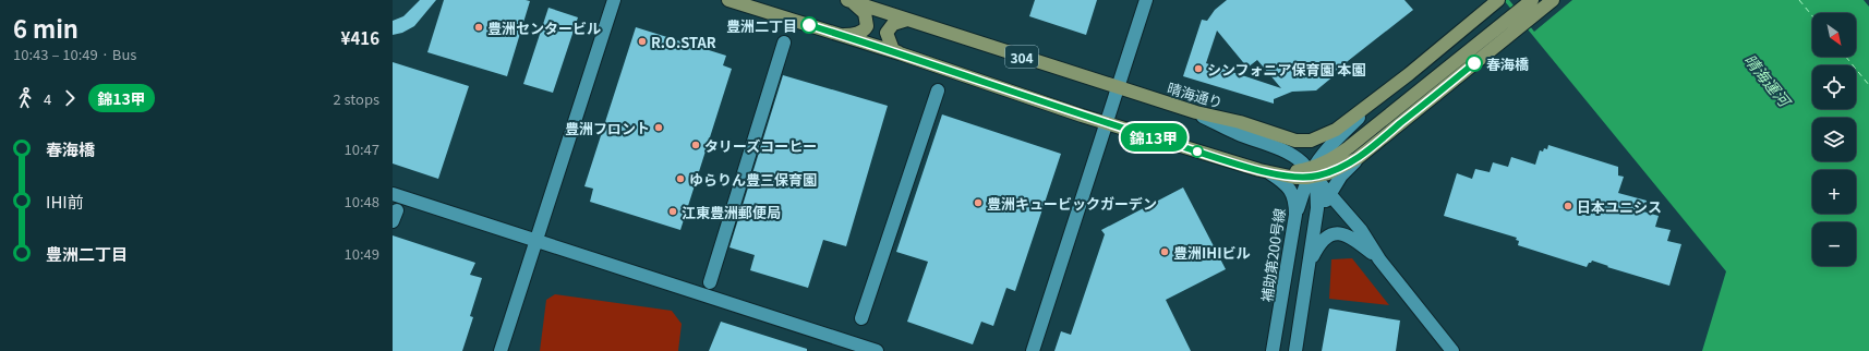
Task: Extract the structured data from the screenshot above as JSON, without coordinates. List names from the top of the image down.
{
  "streets": {
    "main road": ["304", "晴海通り"],
    "street": ["補助第200号線"]
  },
  "crossings": [
    ["304", "補助第200号線"]
  ],
  "water": ["晴海運河"],
  "places": [
    "豊洲二丁目",
    "豊洲センタービル",
    "R.O.STAR",
    "春海橋",
    "シンフォニア保育園 本園",
    "豊洲フロント",
    "タリーズコーヒー",
    "ゆらりん豊三保育園",
    "豊洲キュービックガーデン",
    "日本ユニシス",
    "江東豊洲郵便局",
    "豊洲IHIビル"
  ],
  "lines": ["bus line 錦13甲"],
  "north": "bottom right",
  "page": {
    "heading": ["6 min", "10:43 – 10:49 · Bus", "¥416"],
    "on_map": "錦13甲",
    "map_buttons": ["+", "−"],
    "legs": ["4", "錦13甲", "2 stops"],
    "list": [
      {
        "name": "春海橋",
        "value": "10:47"
      },
      {
        "name": "IHI前",
        "value": "10:48"
      },
      {
        "name": "豊洲二丁目",
        "value": "10:49"
      }
    ]
  }
}
